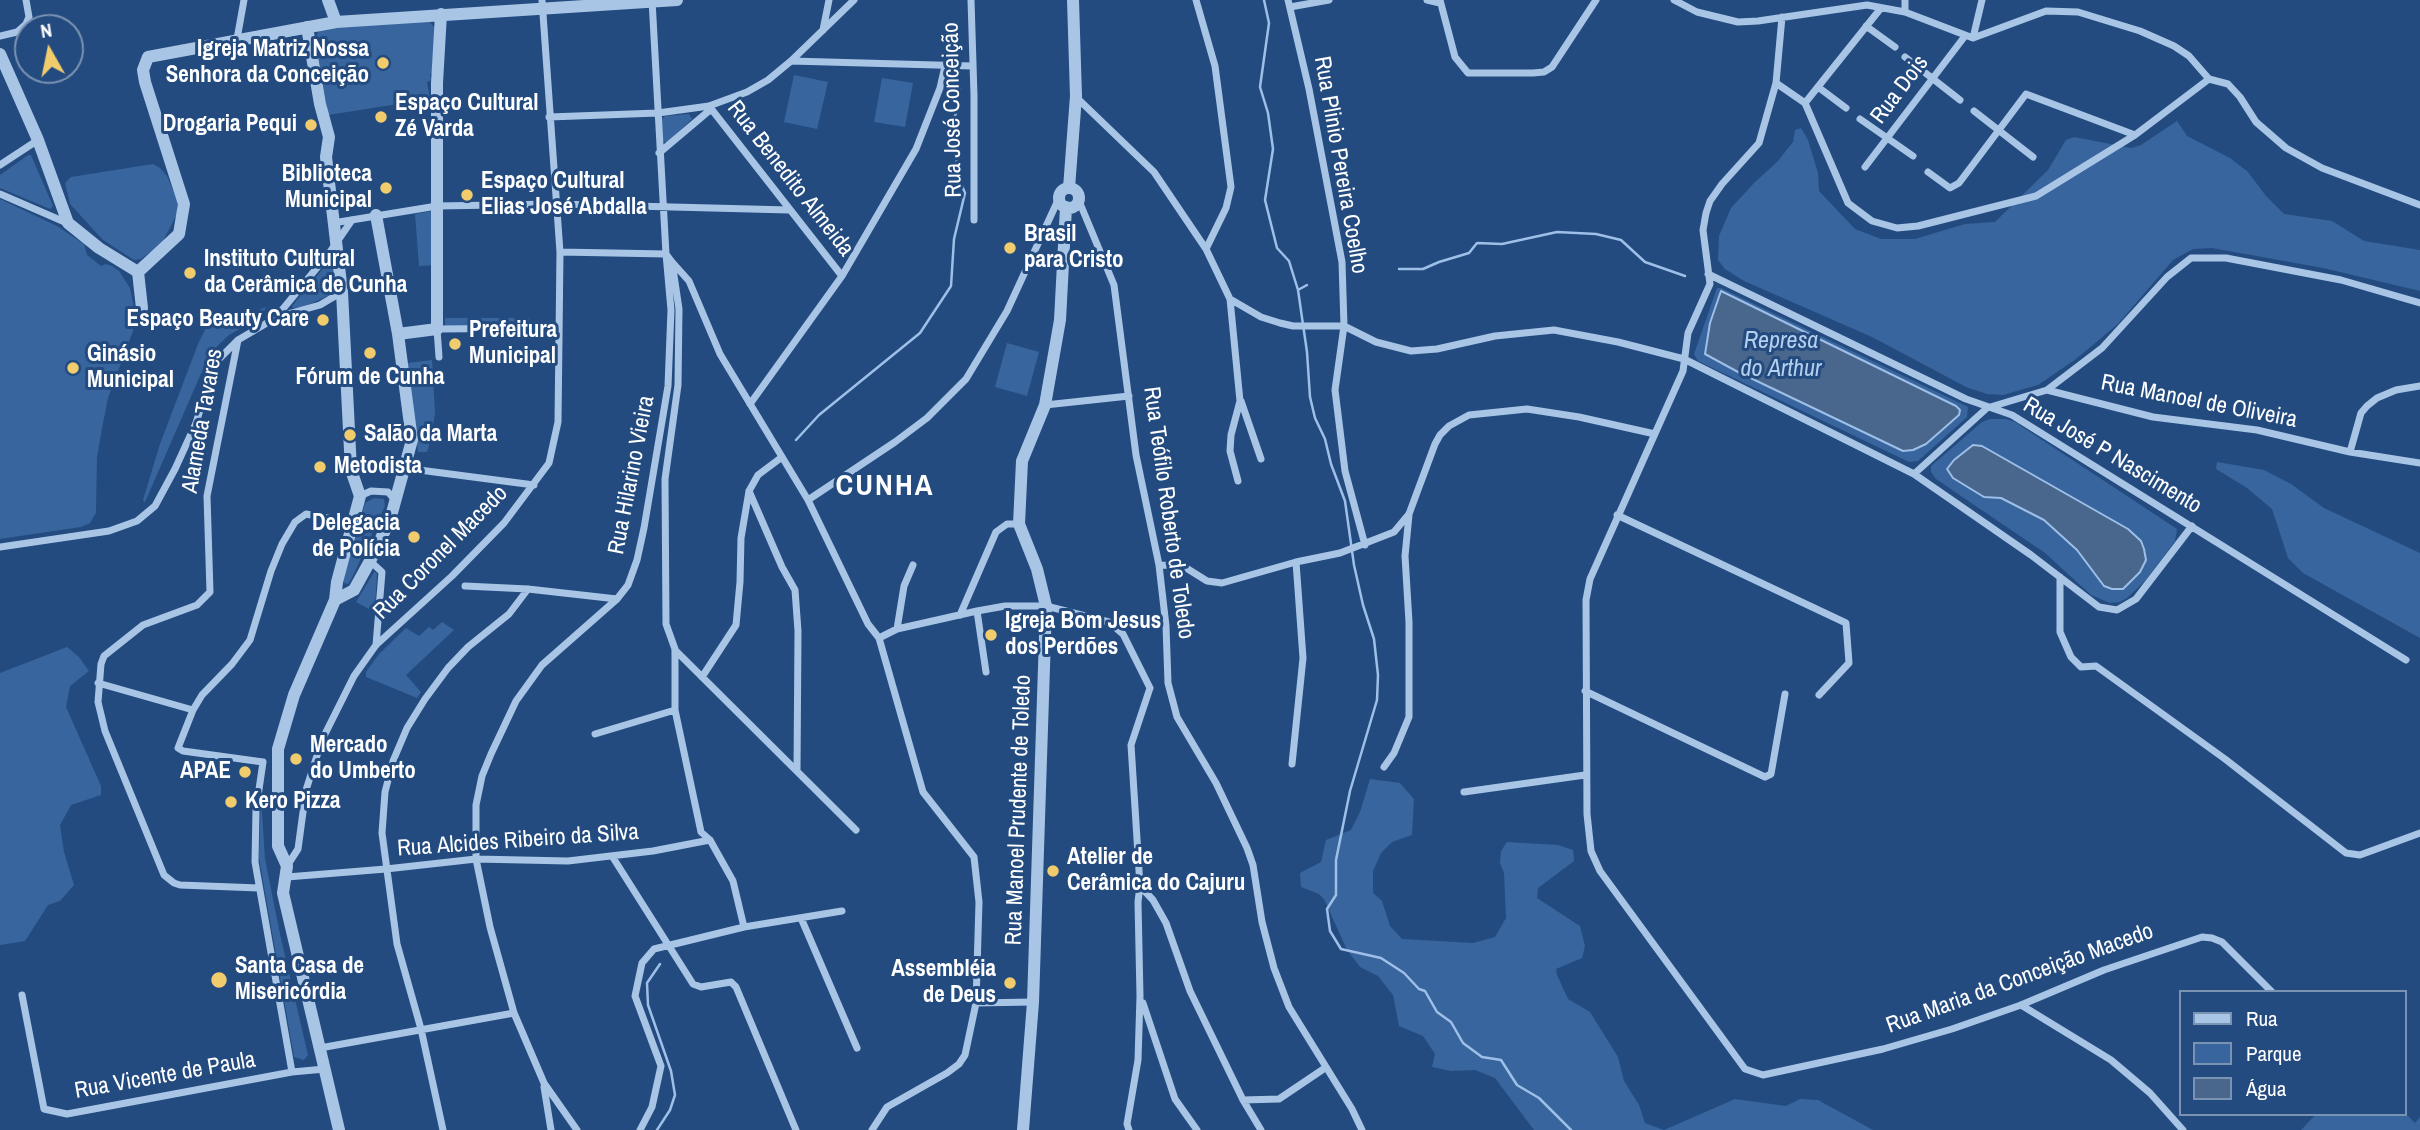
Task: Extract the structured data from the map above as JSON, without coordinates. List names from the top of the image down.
{
  "streets": {
    "street": [
      "Rua Dois",
      "Rua José Conceição",
      "Rua Plinio Pereira Coelho",
      "Rua Benedito Almeida",
      "Rua Manoel de Oliveira",
      "Alameda Tavares",
      "Rua José P Nascimento",
      "Rua Hilarino Vieira",
      "Rua Teófilo Roberto de Toledo",
      "Rua Coronel Macedo",
      "Rua Manoel Prudente de Toledo",
      "Rua Alcides Ribeiro da Silva",
      "Rua Maria da Conceição Macedo",
      "Rua Vicente de Paula"
    ]
  },
  "crossings": [
    ["Rua José P Nascimento", "Rua Maria da Conceição Macedo"],
    ["Rua Hilarino Vieira", "Rua Alcides Ribeiro da Silva"],
    ["Rua Teófilo Roberto de Toledo", "Rua Manoel Prudente de Toledo"],
    ["Rua Coronel Macedo", "Rua Alcides Ribeiro da Silva"]
  ],
  "districts": ["CUNHA"],
  "water": ["Represa do Arthur"],
  "places": [
    "Igreja Matriz Nossa Senhora da Conceição",
    "Espaço Cultural Zé Varda",
    "Drogaria Pequi",
    "Biblioteca Municipal",
    "Espaço Cultural Elias José Abdalla",
    "Brasil para Cristo",
    "Instituto Cultural da Cerâmica de Cunha",
    "Espaço Beauty Care",
    "Prefeitura Municipal",
    "Fórum de Cunha",
    "Ginásio Municipal",
    "Salão da Marta",
    "Metodista",
    "Delegacia de Polícia",
    "Igreja Bom Jesus dos Perdões",
    "Mercado do Umberto",
    "APAE",
    "Kero Pizza",
    "Atelier de Cerâmica do Cajuru",
    "Santa Casa de Misericórdia",
    "Assembléia de Deus"
  ],
  "legend": ["Rua", "Parque", "Água"],
  "north": "top"
}
